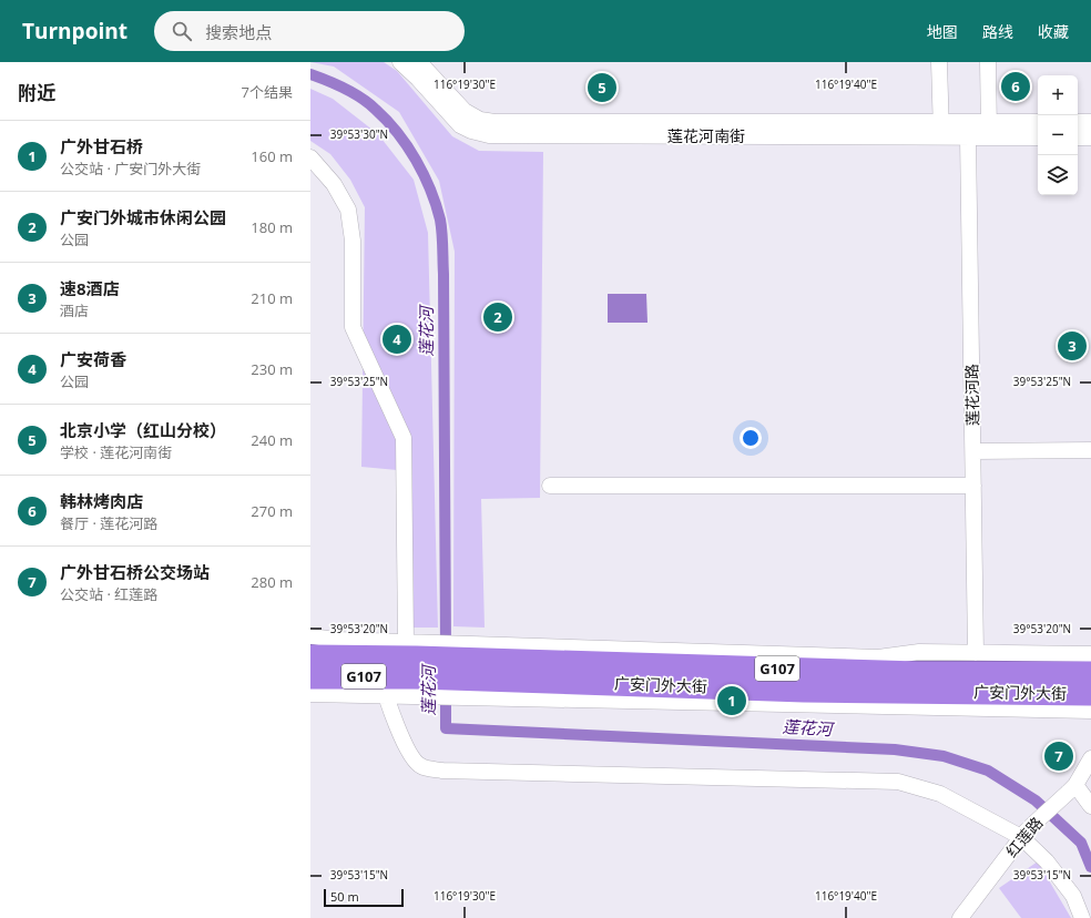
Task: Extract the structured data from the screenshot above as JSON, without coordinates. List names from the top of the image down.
{
  "streets": {
    "highway": ["G107", "广安门外大街"],
    "street": ["莲花河南街", "莲花河路", "红莲路"]
  },
  "crossings": [
    ["莲花河南街", "莲花河路"],
    ["莲花河路", "广安门外大街"]
  ],
  "water": ["莲花河"],
  "scale_bar": "50 m",
  "page": {
    "header": "Turnpoint",
    "search": "搜索地点",
    "nav": ["地图", "路线", "收藏"],
    "heading": ["附近", "7个结果"],
    "pins": [
      "6",
      "5",
      "2",
      "4",
      "3",
      "1",
      "7"
    ],
    "map_buttons": ["+", "−"],
    "list": [
      {
        "mark": "1",
        "name": "广外甘石桥",
        "note": "公交站 · 广安门外大街",
        "value": "160 m"
      },
      {
        "mark": "2",
        "name": "广安门外城市休闲公园",
        "note": "公园",
        "value": "180 m"
      },
      {
        "mark": "3",
        "name": "速8酒店",
        "note": "酒店",
        "value": "210 m"
      },
      {
        "mark": "4",
        "name": "广安荷香",
        "note": "公园",
        "value": "230 m"
      },
      {
        "mark": "5",
        "name": "北京小学（红山分校）",
        "note": "学校 · 莲花河南街",
        "value": "240 m"
      },
      {
        "mark": "6",
        "name": "韩林烤肉店",
        "note": "餐厅 · 莲花河路",
        "value": "270 m"
      },
      {
        "mark": "7",
        "name": "广外甘石桥公交场站",
        "note": "公交站 · 红莲路",
        "value": "280 m"
      }
    ],
    "scale": "50 m"
  },
  "coordinates": [
    "116°19'30\"E",
    "116°19'40\"E",
    "39°53'30\"N",
    "39°53'25\"N",
    "39°53'20\"N",
    "39°53'15\"N"
  ]
}
